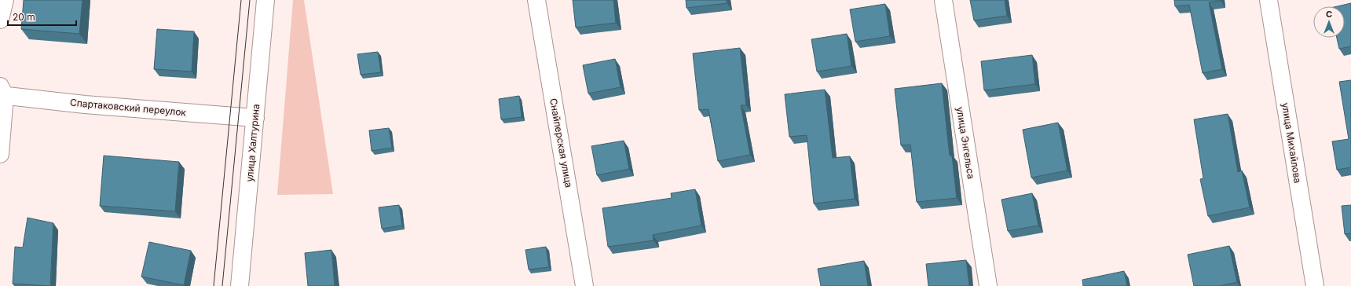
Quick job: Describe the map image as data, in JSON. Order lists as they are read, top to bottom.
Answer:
{
  "streets": {
    "street": [
      "Спартаковский переулок",
      "улица Халтурина",
      "Снайперская улица",
      "улица Энгельса",
      "улица Михайлова"
    ]
  },
  "crossings": [
    ["Спартаковский переулок", "улица Халтурина"]
  ],
  "scale_bar": "20 m",
  "north": "top"
}
